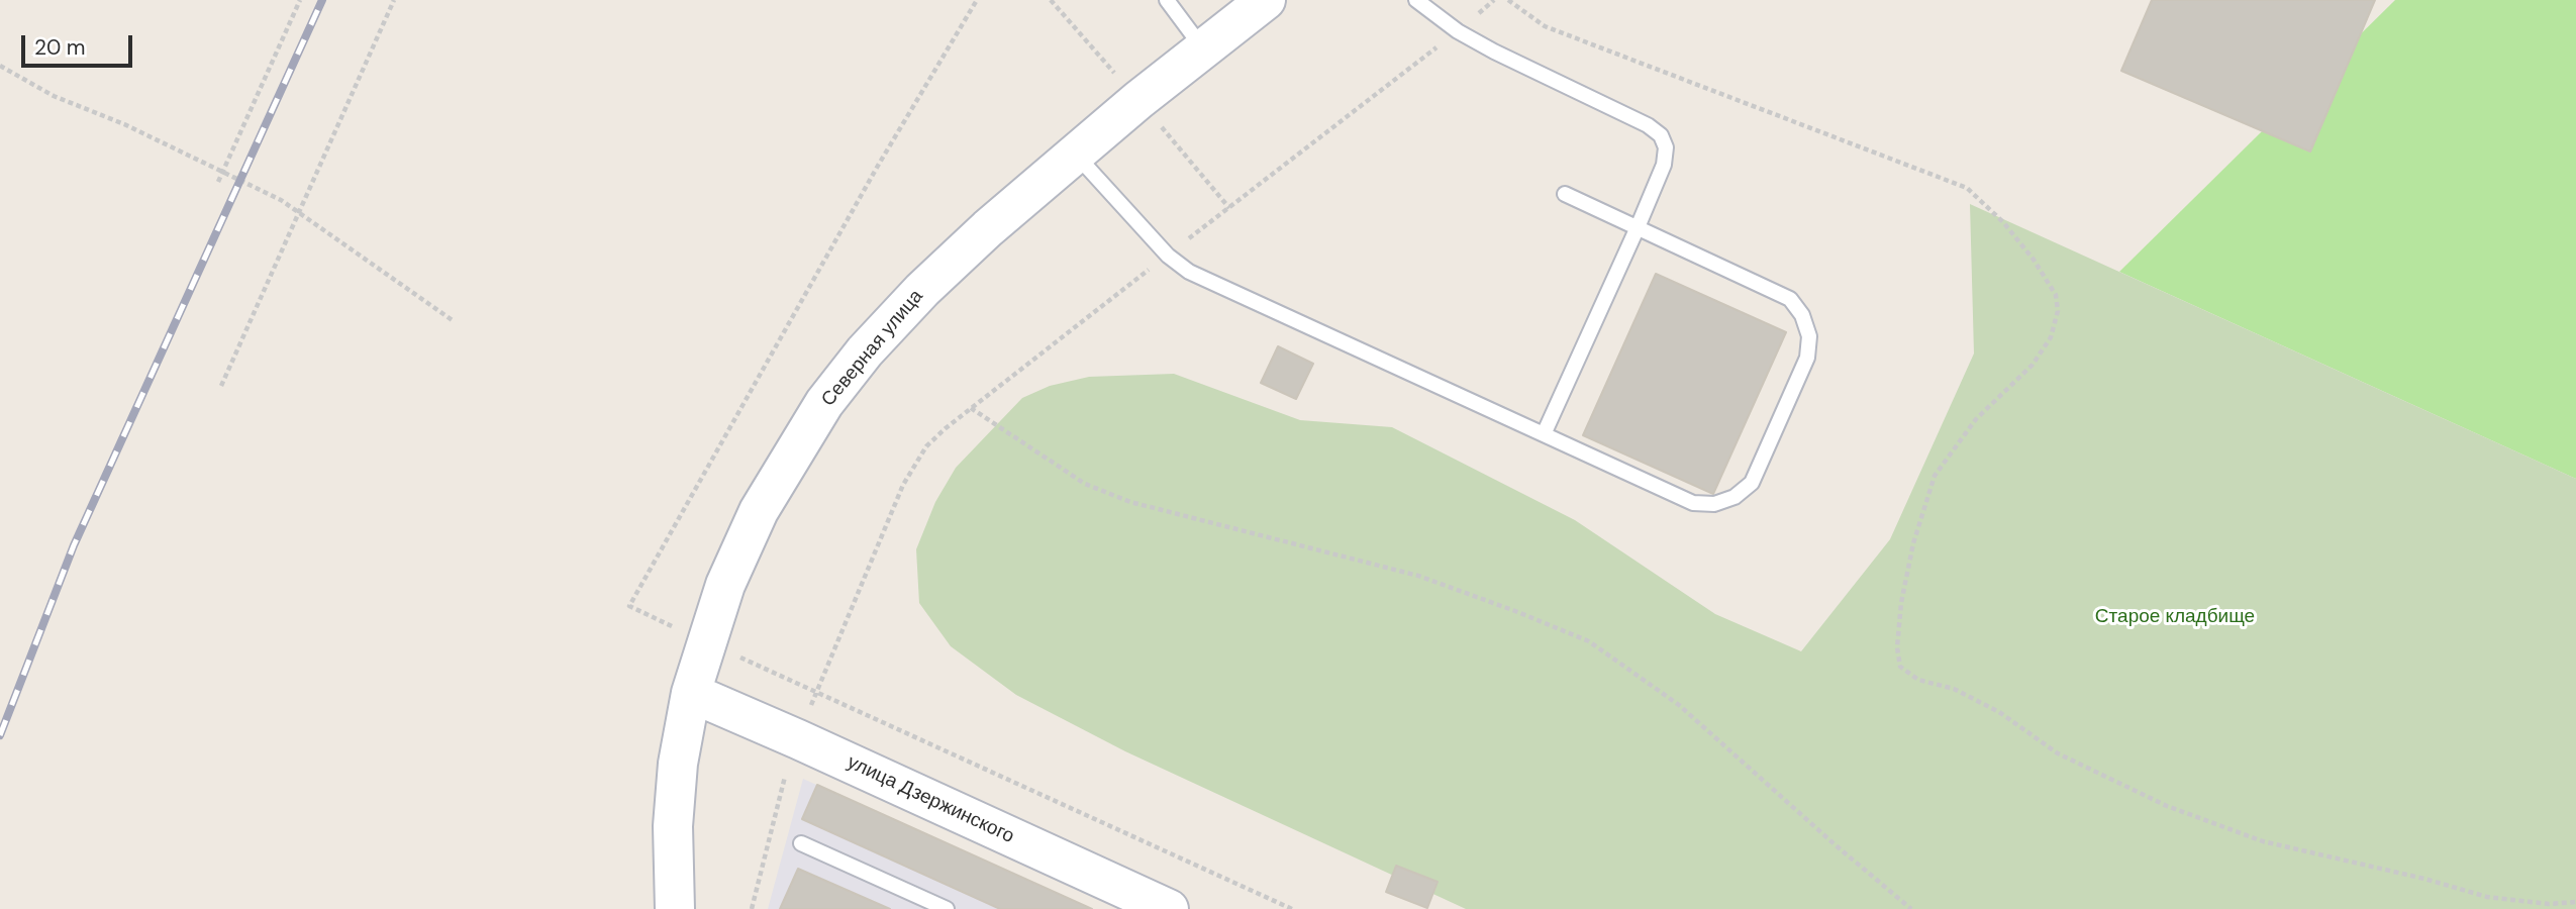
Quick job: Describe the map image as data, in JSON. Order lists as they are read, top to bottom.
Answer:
{
  "streets": {
    "main road": ["Северная улица", "улица Дзержинского"]
  },
  "crossings": [
    ["Северная улица", "улица Дзержинского"]
  ],
  "parks": ["Старое кладбище"],
  "scale_bar": "20 m"
}
